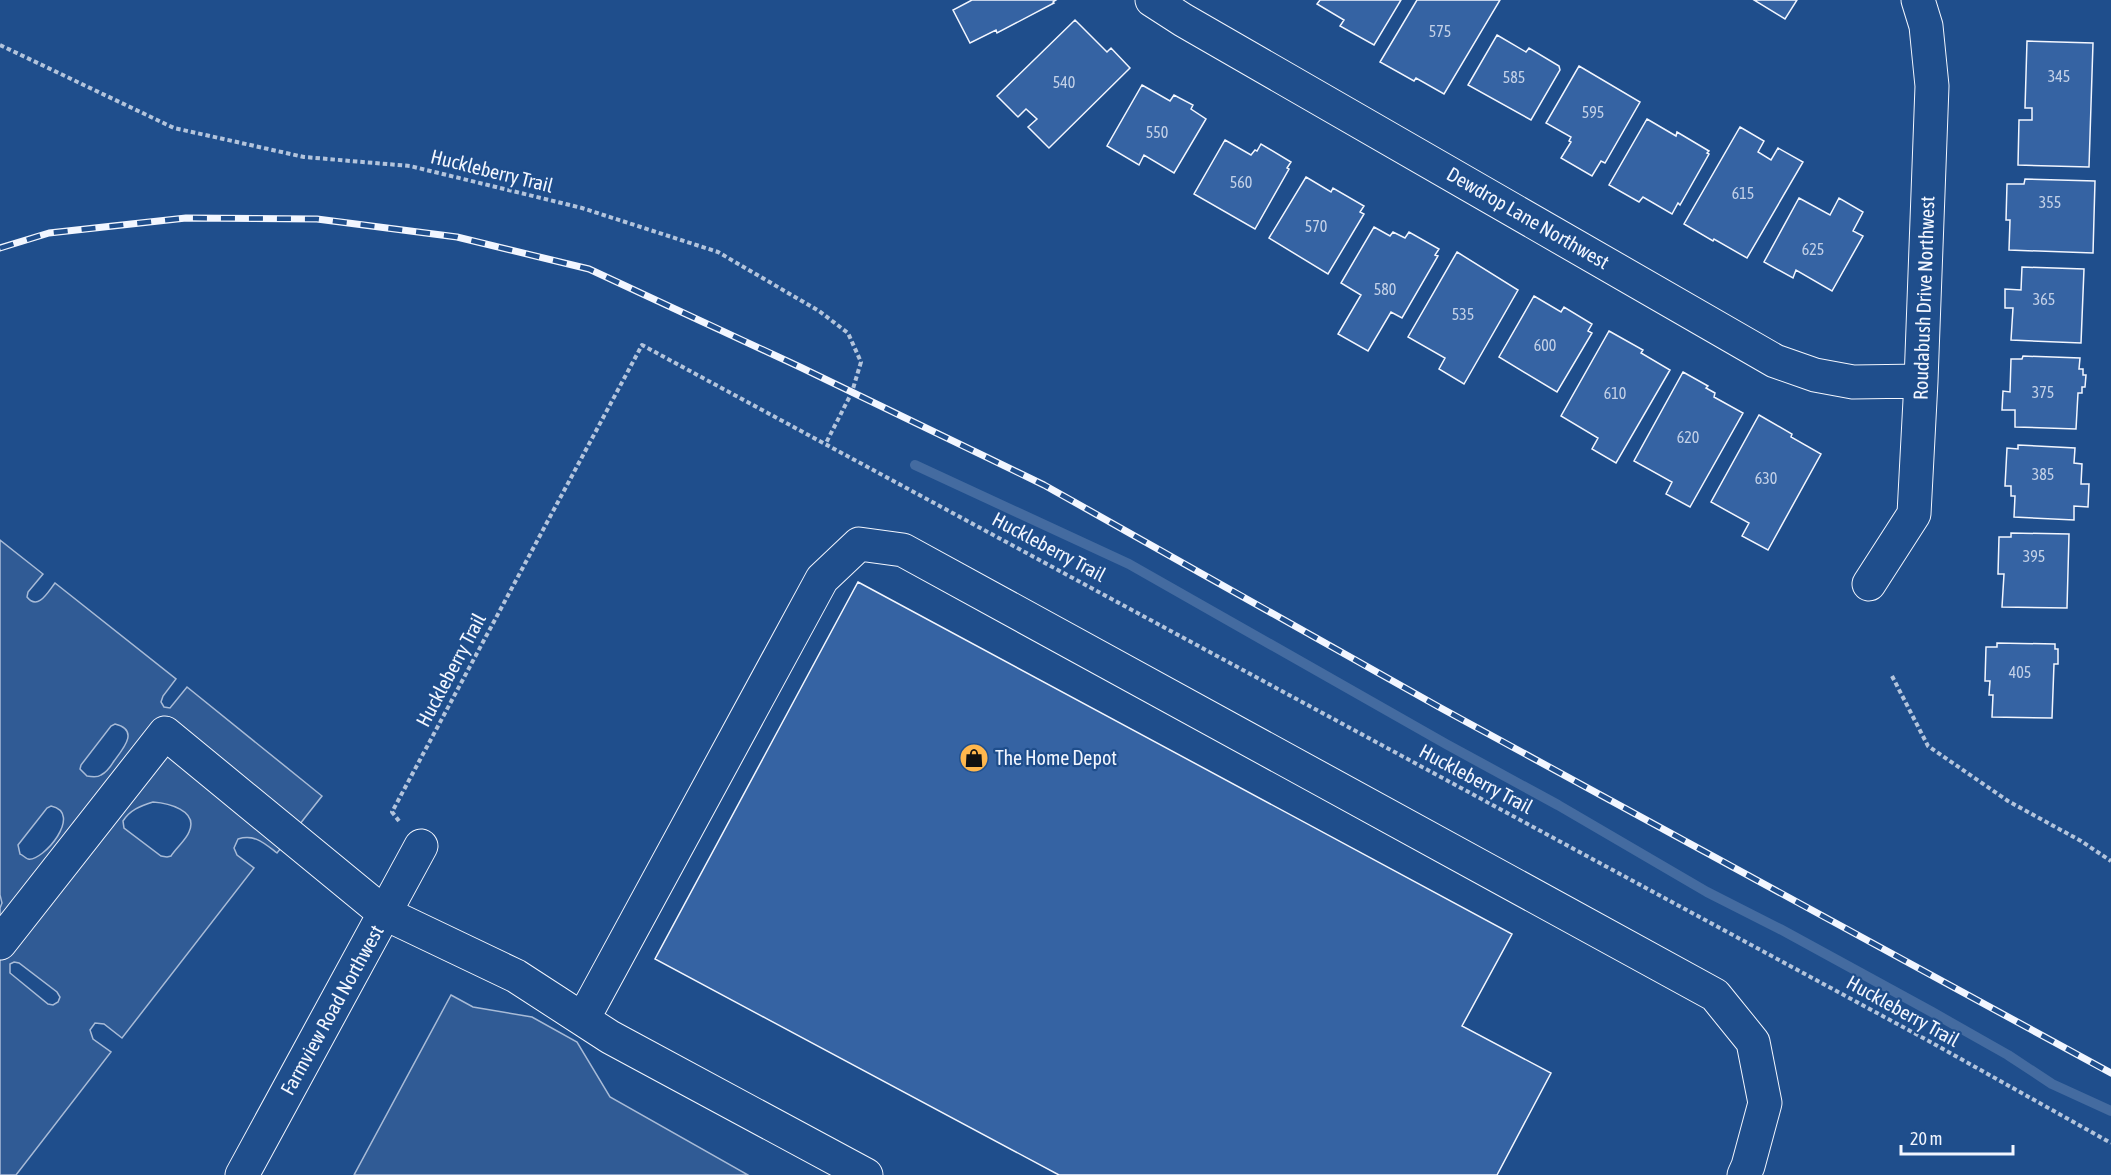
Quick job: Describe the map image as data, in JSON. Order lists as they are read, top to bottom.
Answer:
{
  "streets": {
    "street": ["Dewdrop Lane Northwest", "Roudabush Drive Northwest", "Farmview Road Northwest"],
    "path": ["Huckleberry Trail"]
  },
  "crossings": [
    ["Dewdrop Lane Northwest", "Roudabush Drive Northwest"]
  ],
  "places": {
    "shop": ["The Home Depot"]
  },
  "house_numbers": [
    "575",
    "345",
    "585",
    "540",
    "595",
    "550",
    "560",
    "615",
    "355",
    "570",
    "625",
    "580",
    "365",
    "535",
    "600",
    "375",
    "610",
    "620",
    "385",
    "630",
    "395",
    "405"
  ],
  "scale_bar": "20 m"
}
